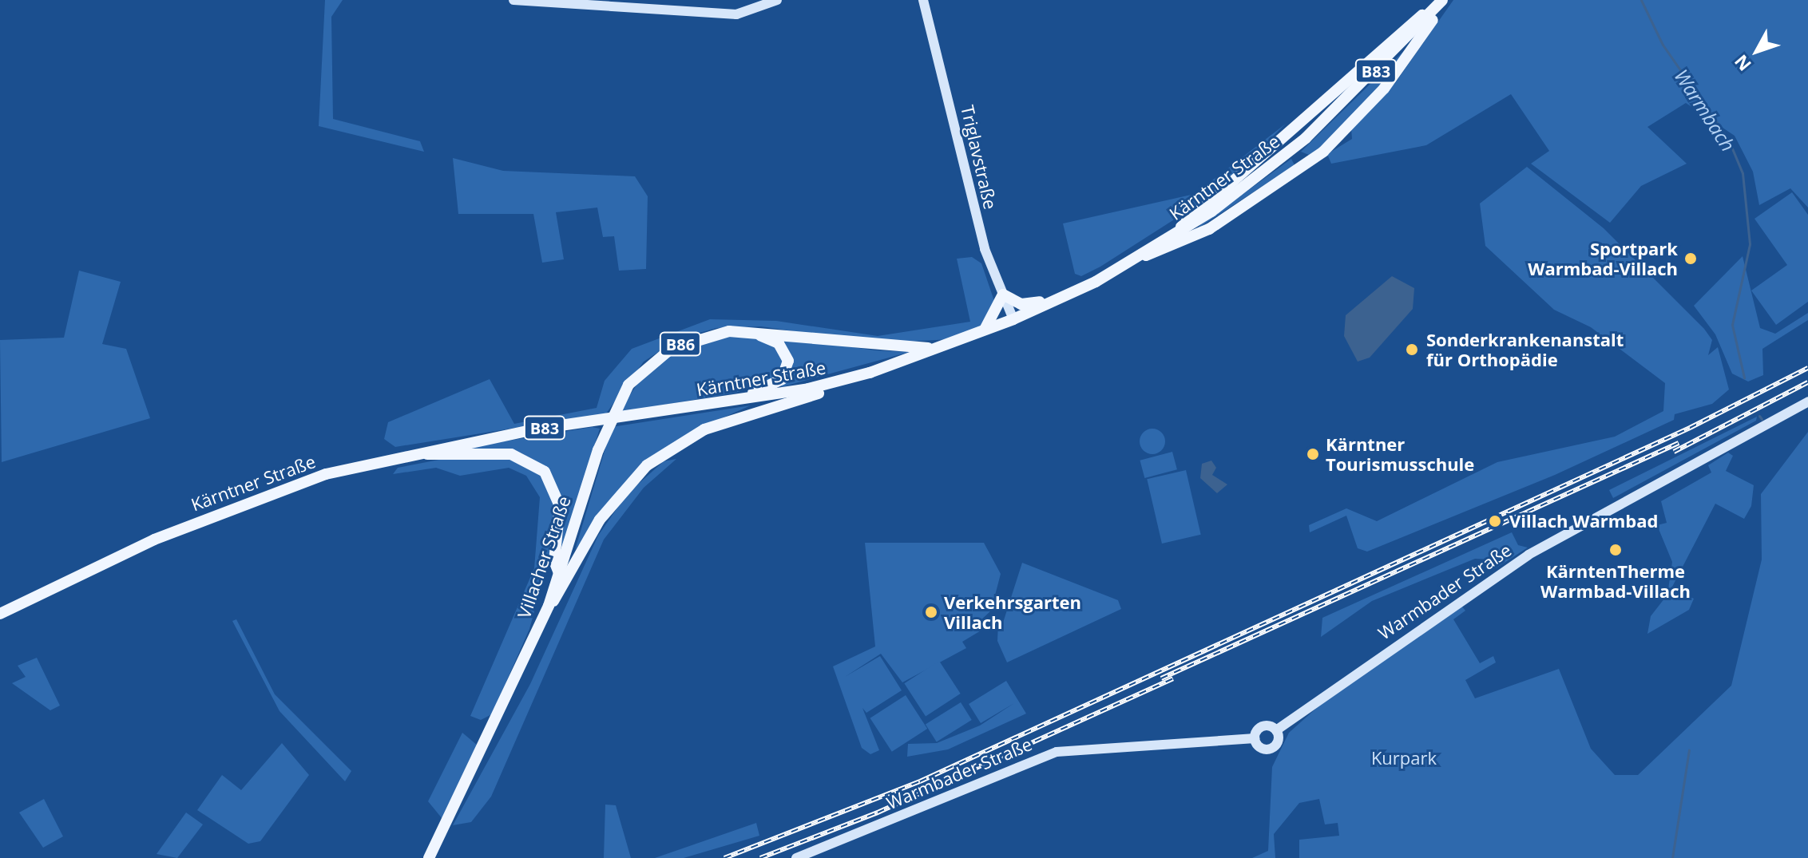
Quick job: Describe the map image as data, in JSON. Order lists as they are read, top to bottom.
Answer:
{
  "streets": {
    "main road": [
      "B83",
      "Kärntner Straße",
      "B86",
      "Villacher Straße"
    ],
    "street": ["Triglavstraße", "Warmbader Straße"]
  },
  "crossings": [
    ["Triglavstraße", "Kärntner Straße"]
  ],
  "water": ["Warmbach"],
  "parks": ["Kurpark"],
  "places": [
    "Sportpark Warmbad-Villach",
    "Sonderkrankenanstalt für Orthopädie",
    "Kärntner Tourismusschule",
    "Villach Warmbad",
    "KärntenTherme Warmbad-Villach",
    "Verkehrsgarten Villach"
  ],
  "north": "bottom left"
}
